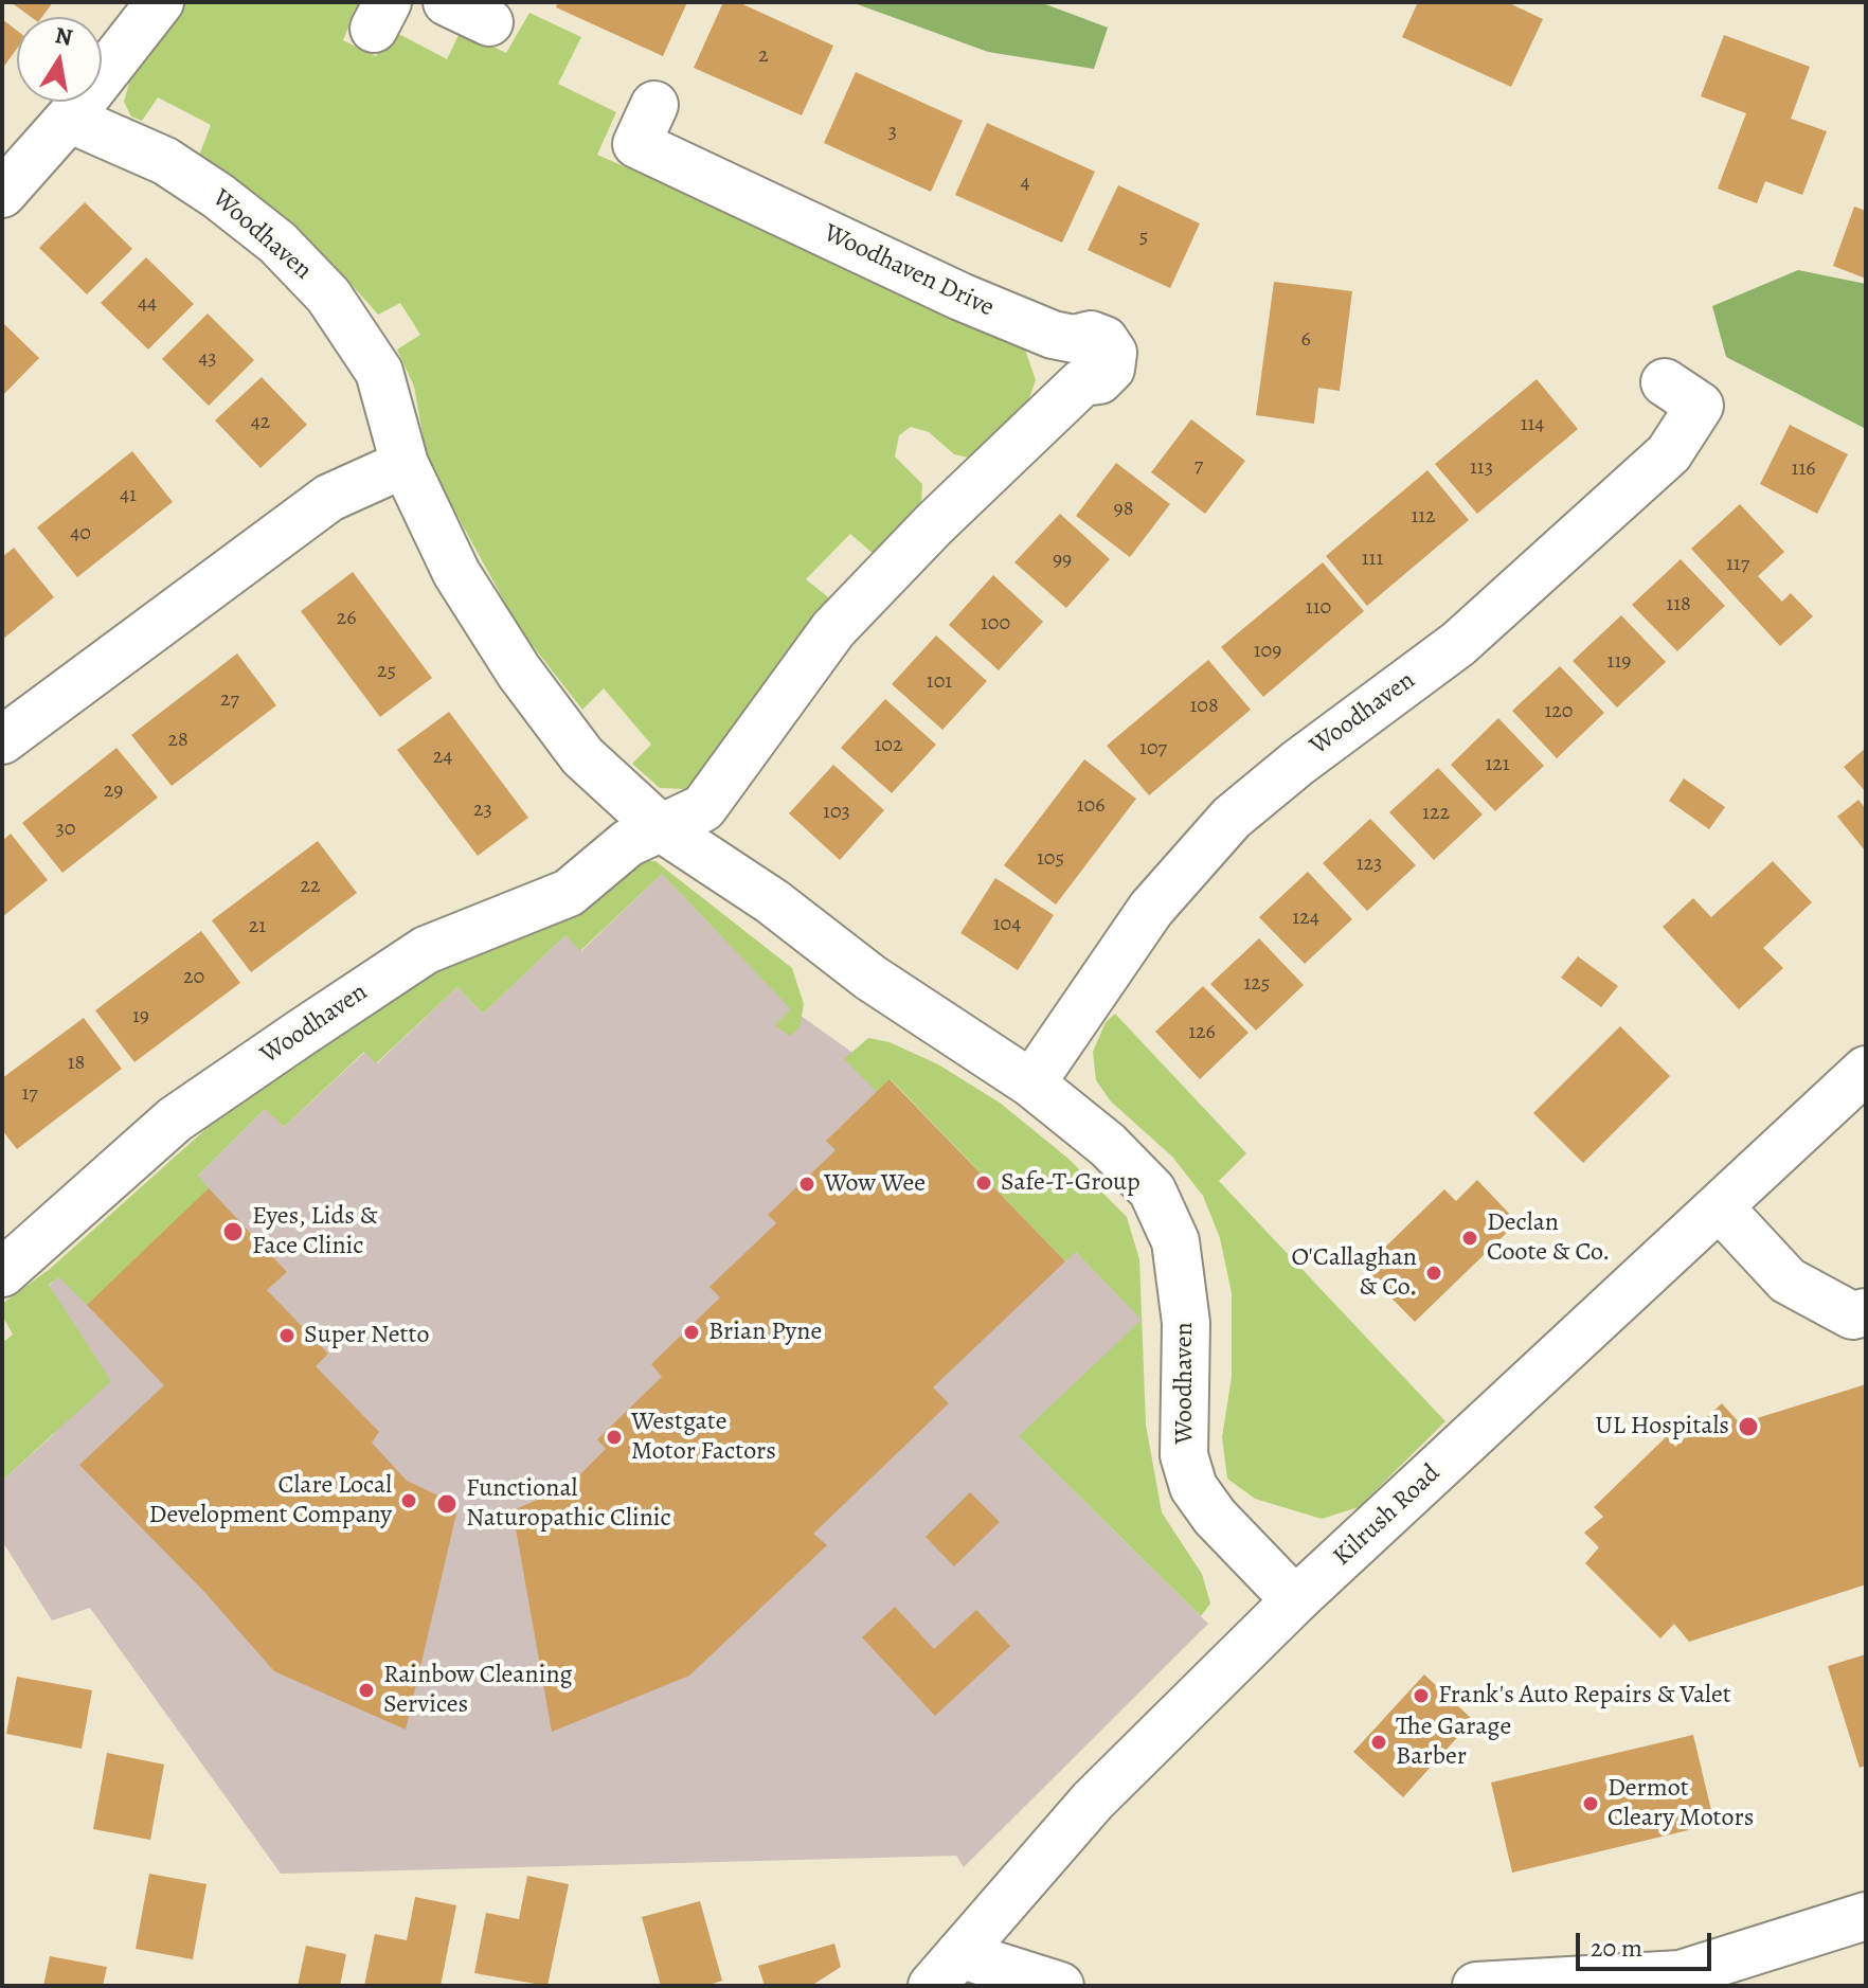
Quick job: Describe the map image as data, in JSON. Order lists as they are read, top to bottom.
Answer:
{
  "streets": {
    "street": ["Woodhaven", "Woodhaven Drive", "Kilrush Road"]
  },
  "crossings": [
    ["Woodhaven", "Woodhaven Drive"],
    ["Woodhaven", "Kilrush Road"]
  ],
  "places": [
    "Safe-T-Group",
    "Wow Wee",
    "Eyes, Lids & Face Clinic",
    "Declan Coote & Co.",
    "O'Callaghan & Co.",
    "Brian Pyne",
    "Super Netto",
    "UL Hospitals",
    "Westgate Motor Factors",
    "Clare Local Development Company",
    "Functional Naturopathic Clinic",
    "Rainbow Cleaning Services",
    "Frank's Auto Repairs & Valet",
    "The Garage Barber",
    "Dermot Cleary Motors"
  ],
  "house_numbers": [
    "2",
    "3",
    "4",
    "5",
    "44",
    "6",
    "43",
    "42",
    "114",
    "7",
    "113",
    "116",
    "41",
    "98",
    "112",
    "40",
    "111",
    "99",
    "117",
    "118",
    "110",
    "26",
    "100",
    "109",
    "119",
    "25",
    "101",
    "27",
    "108",
    "120",
    "28",
    "102",
    "107",
    "24",
    "121",
    "29",
    "106",
    "23",
    "103",
    "122",
    "30",
    "105",
    "123",
    "22",
    "124",
    "104",
    "21",
    "20",
    "125",
    "19",
    "126",
    "18",
    "17"
  ],
  "scale_bar": "20 m",
  "north": "top"
}
